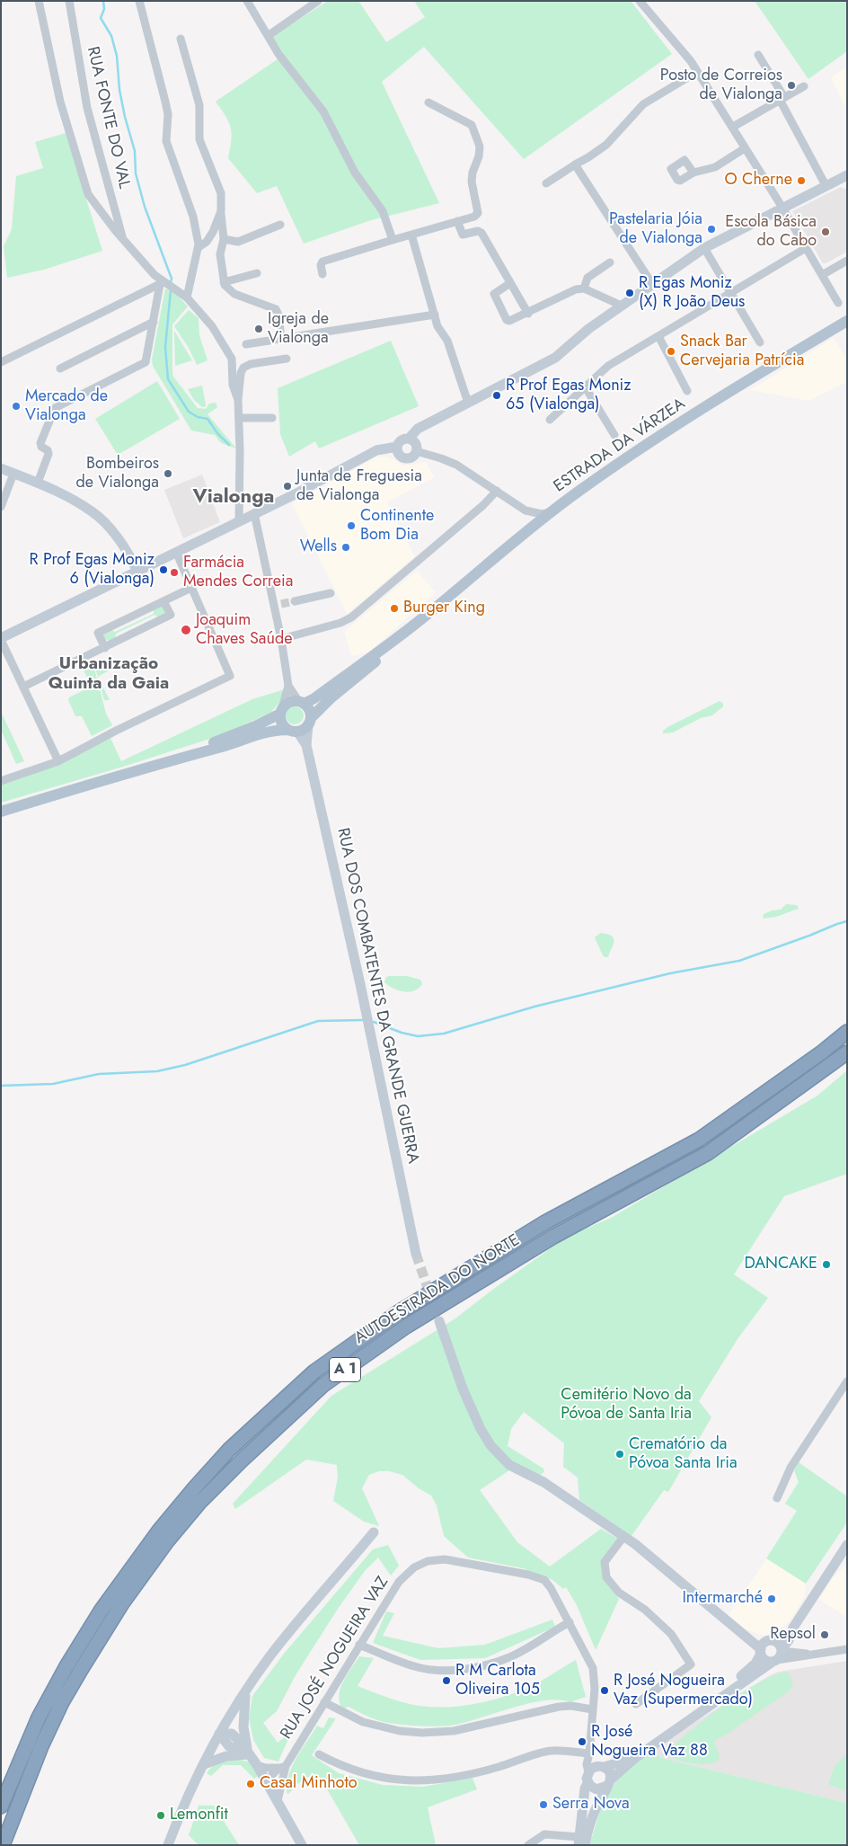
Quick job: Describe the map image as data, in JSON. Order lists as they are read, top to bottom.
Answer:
{
  "streets": {
    "highway": ["AUTOESTRADA DO NORTE", "A 1"],
    "main road": ["ESTRADA DA VÁRZEA"],
    "street": ["RUA FONTE DO VAL", "RUA DOS COMBATENTES DA GRANDE GUERRA", "RUA JOSÉ NOGUEIRA VAZ"]
  },
  "crossings": [
    ["ESTRADA DA VÁRZEA", "RUA DOS COMBATENTES DA GRANDE GUERRA"]
  ],
  "districts": ["Vialonga", "Urbanização Quinta da Gaia"],
  "parks": ["Cemitério Novo da Póvoa de Santa Iria"],
  "places": [
    "Posto de Correios de Vialonga",
    "O Cherne",
    "Pastelaria Jóia de Vialonga",
    "Escola Básica do Cabo",
    "R Egas Moniz (X) R João Deus",
    "Igreja de Vialonga",
    "Snack Bar Cervejaria Patrícia",
    "R Prof Egas Moniz 65 (Vialonga)",
    "Mercado de Vialonga",
    "Bombeiros de Vialonga",
    "Junta de Freguesia de Vialonga",
    "Continente Bom Dia",
    "Wells",
    "R Prof Egas Moniz 6 (Vialonga)",
    "Farmácia Mendes Correia",
    "Burger King",
    "Joaquim Chaves Saúde",
    "DANCAKE",
    "Crematório da Póvoa Santa Iria",
    "Intermarché",
    "Repsol",
    "R M Carlota Oliveira 105",
    "R José Nogueira Vaz (Supermercado)",
    "R José Nogueira Vaz 88",
    "Casal Minhoto",
    "Serra Nova",
    "Lemonfit"
  ]
}
